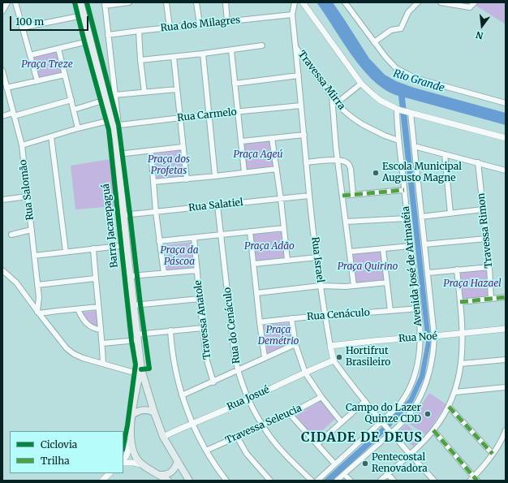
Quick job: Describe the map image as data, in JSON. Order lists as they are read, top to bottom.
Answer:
{
  "streets": {
    "street": [
      "Rua dos Milagres",
      "Travessa Mirra",
      "Rua Carmelo",
      "Rua Salomão",
      "Rua Salatiel",
      "Travessa Rimon",
      "Rua Israel",
      "Avenida José de Arimatéia",
      "Rua Cenáculo",
      "Travessa Anatole",
      "Rua do Cenáculo",
      "Rua Noé",
      "Rua Josué",
      "Travessa Seleucia"
    ],
    "cycle path": ["Barra Jacarepaguá"]
  },
  "crossings": [
    ["Rua dos Milagres", "Rua Israel"],
    ["Travessa Mirra", "Rua Israel"],
    ["Travessa Mirra", "Avenida José de Arimatéia"],
    ["Rua Carmelo", "Rua Salomão"],
    ["Rua Carmelo", "Rua Israel"],
    ["Rua Salatiel", "Rua Israel"],
    ["Rua Salatiel", "Rua do Cenáculo"],
    ["Rua Israel", "Avenida José de Arimatéia"],
    ["Rua Israel", "Rua Cenáculo"],
    ["Rua Israel", "Rua Noé"],
    ["Rua Israel", "Rua Josué"],
    ["Avenida José de Arimatéia", "Rua Cenáculo"],
    ["Avenida José de Arimatéia", "Rua Noé"],
    ["Rua do Cenáculo", "Rua Josué"],
    ["Rua do Cenáculo", "Travessa Seleucia"]
  ],
  "districts": ["CIDADE DE DEUS"],
  "water": ["Rio Grande"],
  "parks": [
    "Praça Treze",
    "Praça Ageú",
    "Praça dos Profetas",
    "Praça Adão",
    "Praça da Páscoa",
    "Praça Quirino",
    "Praça Hazael",
    "Praça Demétrio"
  ],
  "places": [
    "Escola Municipal Augusto Magne",
    "Hortifrut Brasileiro",
    "Campo do Lazer Quinze CDD",
    "Pentecostal Renovadora"
  ],
  "legend": ["Ciclovia", "Trilha"],
  "scale_bar": "100 m",
  "north": "bottom"
}
